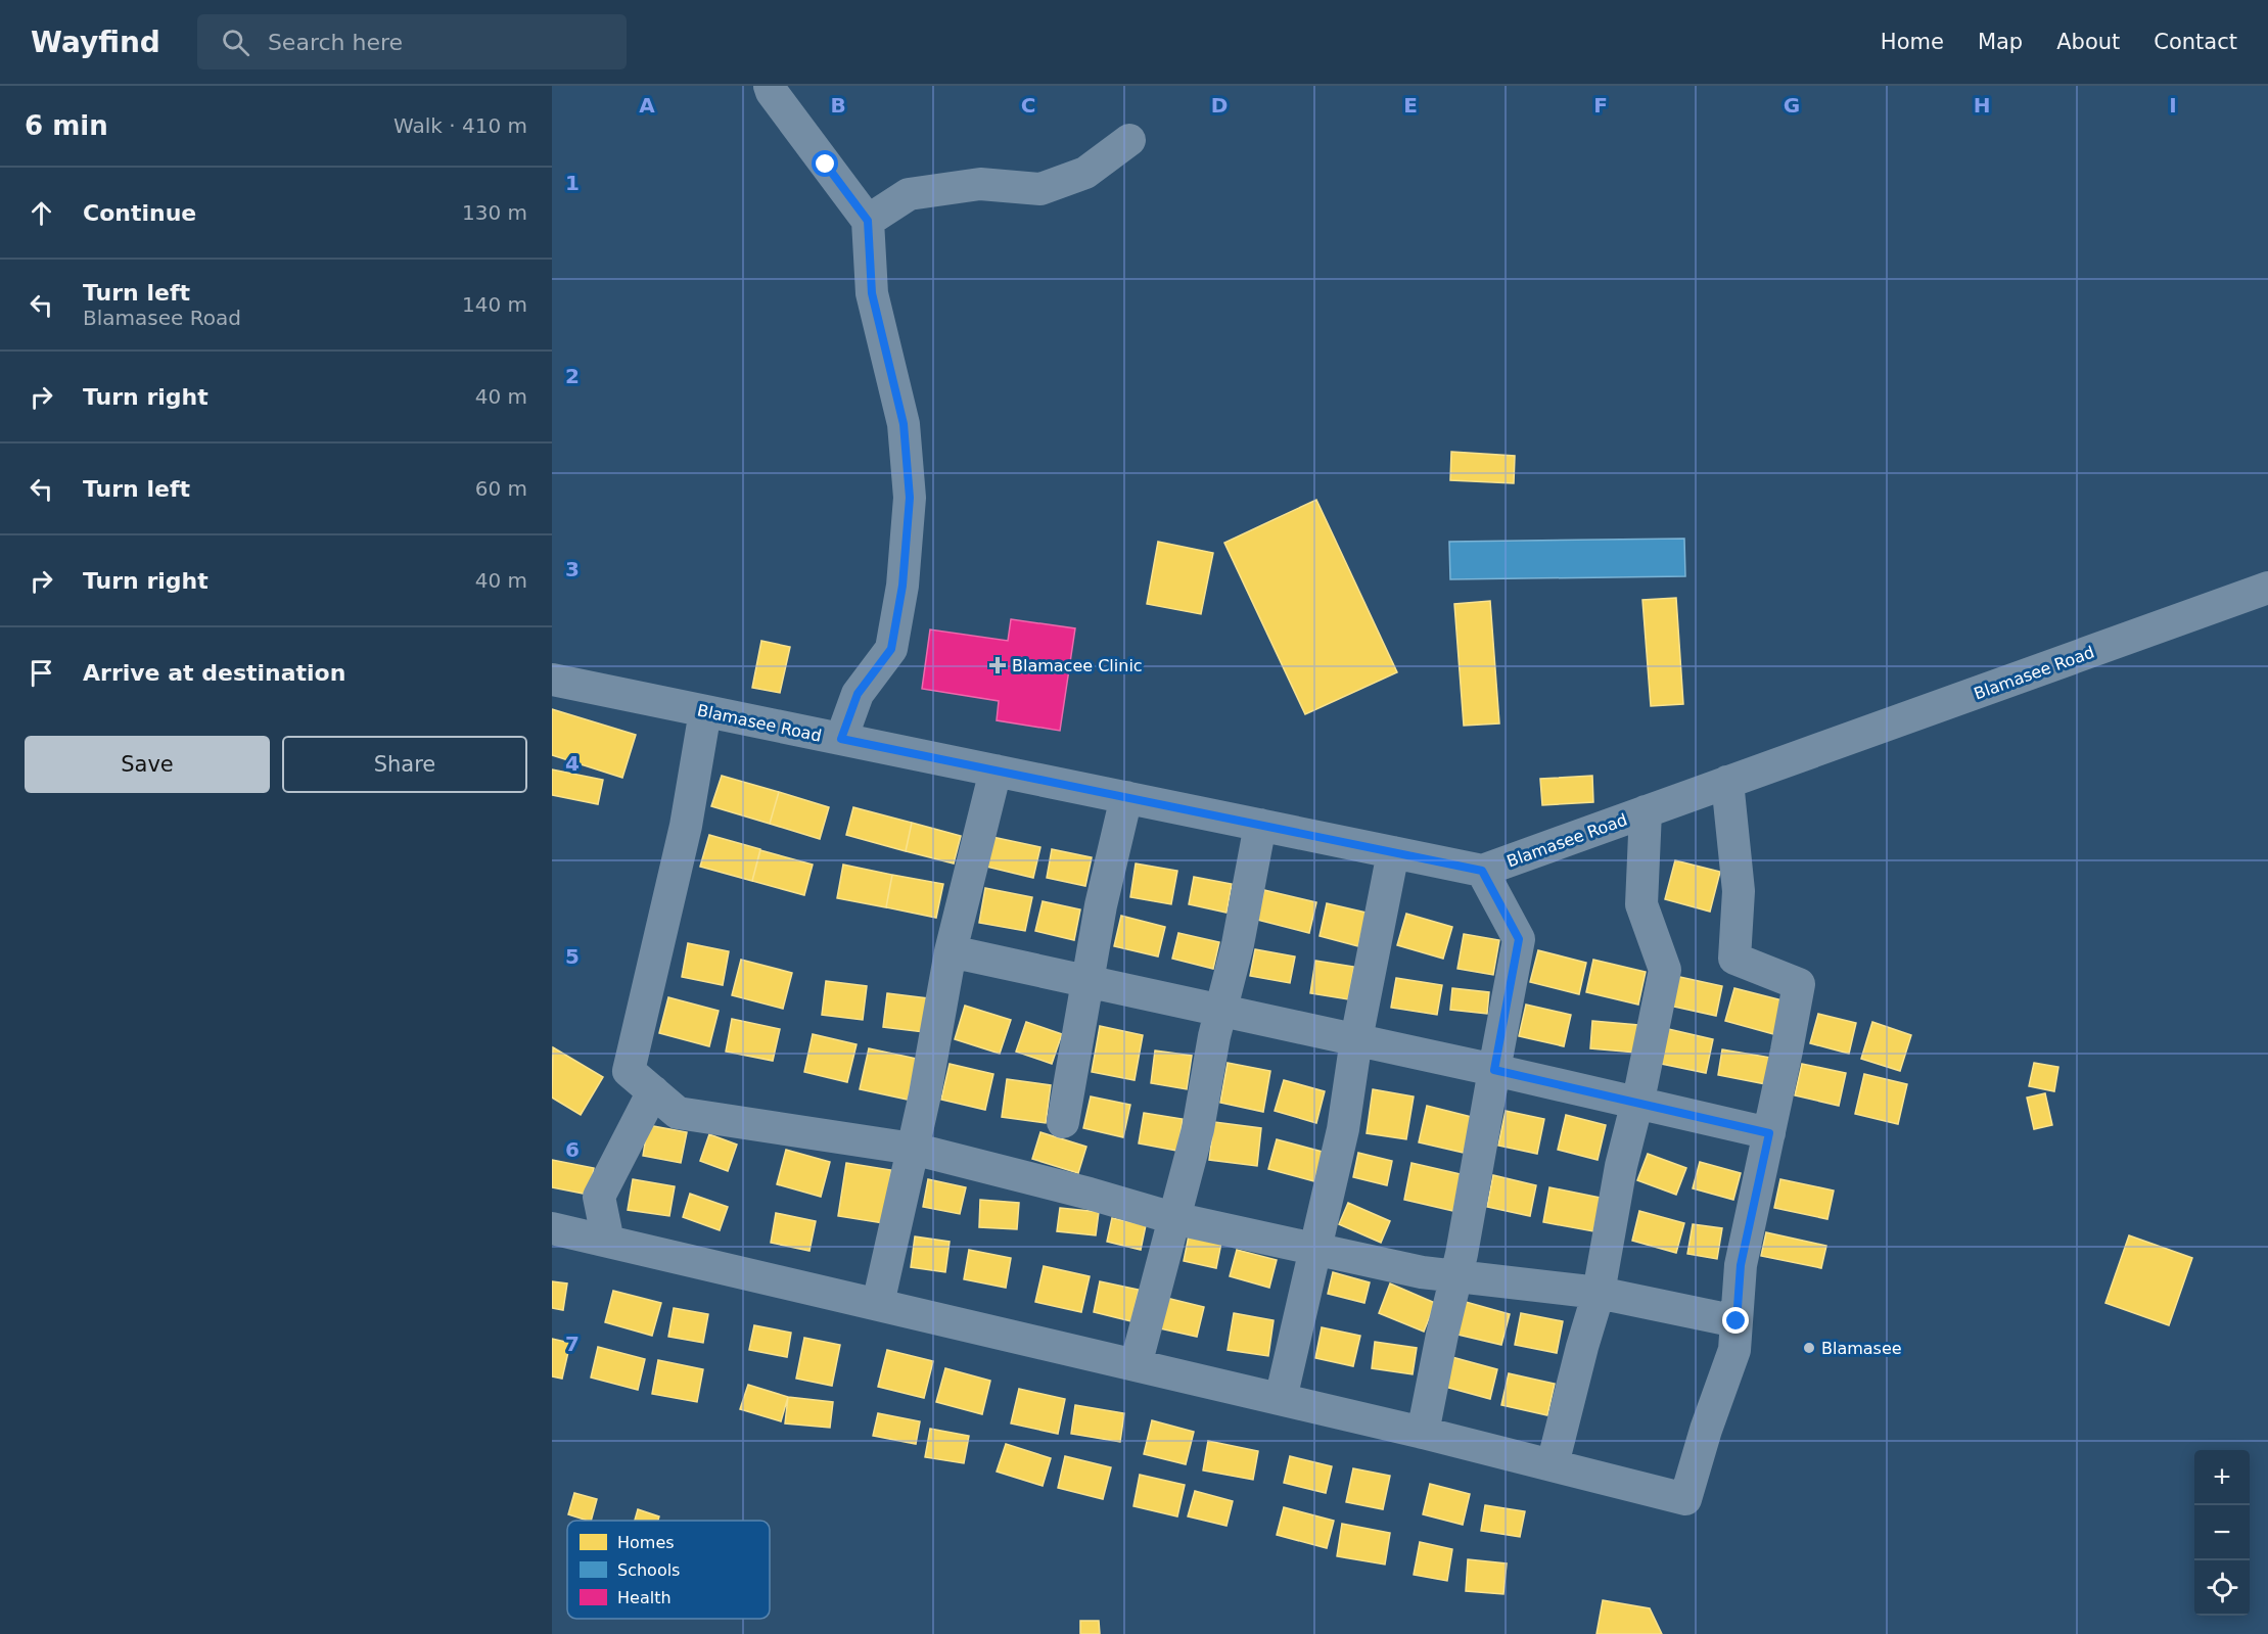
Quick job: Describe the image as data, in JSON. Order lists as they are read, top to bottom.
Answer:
{
  "streets": {
    "street": ["Blamasee Road"]
  },
  "places": {
    "health": ["Blamacee Clinic"],
    "other": ["Blamasee"]
  },
  "legend": ["Homes", "Schools", "Health"],
  "page": {
    "header": "Wayfind",
    "search": "Search here",
    "nav": [
      "Home",
      "Map",
      "About",
      "Contact"
    ],
    "heading": ["6 min", "Walk · 410 m"],
    "list": [
      ["Continue", "130 m"],
      ["Turn left", "Blamasee Road", "140 m"],
      ["Turn right", "40 m"],
      ["Turn left", "60 m"],
      ["Turn right", "40 m"],
      "Arrive at destination"
    ],
    "buttons": ["Save", "Share"],
    "map_buttons": ["+", "−"]
  },
  "grid": {
    "columns": [
      "A",
      "B",
      "C",
      "D",
      "E",
      "F",
      "G",
      "H",
      "I"
    ],
    "rows": [
      "1",
      "2",
      "3",
      "4",
      "5",
      "6",
      "7"
    ]
  }
}
